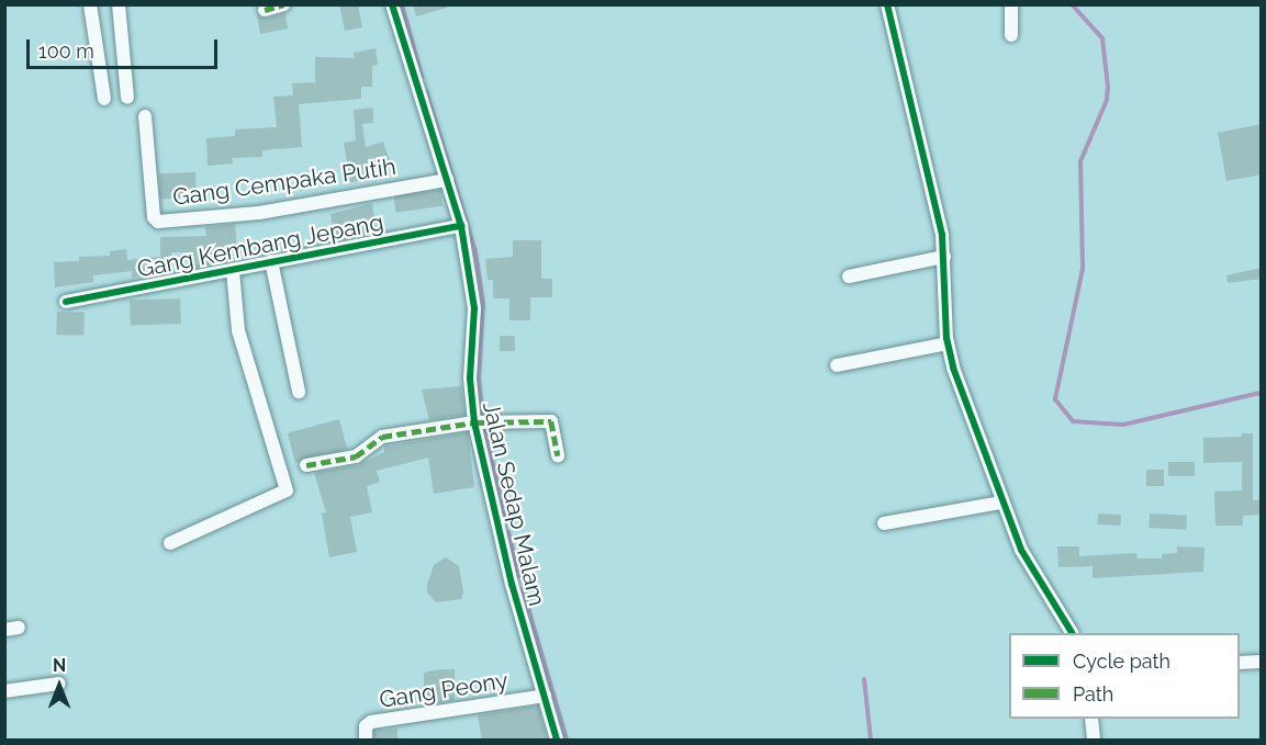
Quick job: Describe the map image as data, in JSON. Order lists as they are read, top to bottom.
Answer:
{
  "streets": {
    "street": [
      "Gang Cempaka Putih",
      "Gang Kembang Jepang",
      "Jalan Sedap Malam",
      "Gang Peony"
    ]
  },
  "crossings": [
    ["Gang Cempaka Putih", "Jalan Sedap Malam"],
    ["Gang Kembang Jepang", "Jalan Sedap Malam"],
    ["Jalan Sedap Malam", "Gang Peony"]
  ],
  "legend": ["Cycle path", "Path"],
  "scale_bar": "100 m",
  "north": "top"
}
